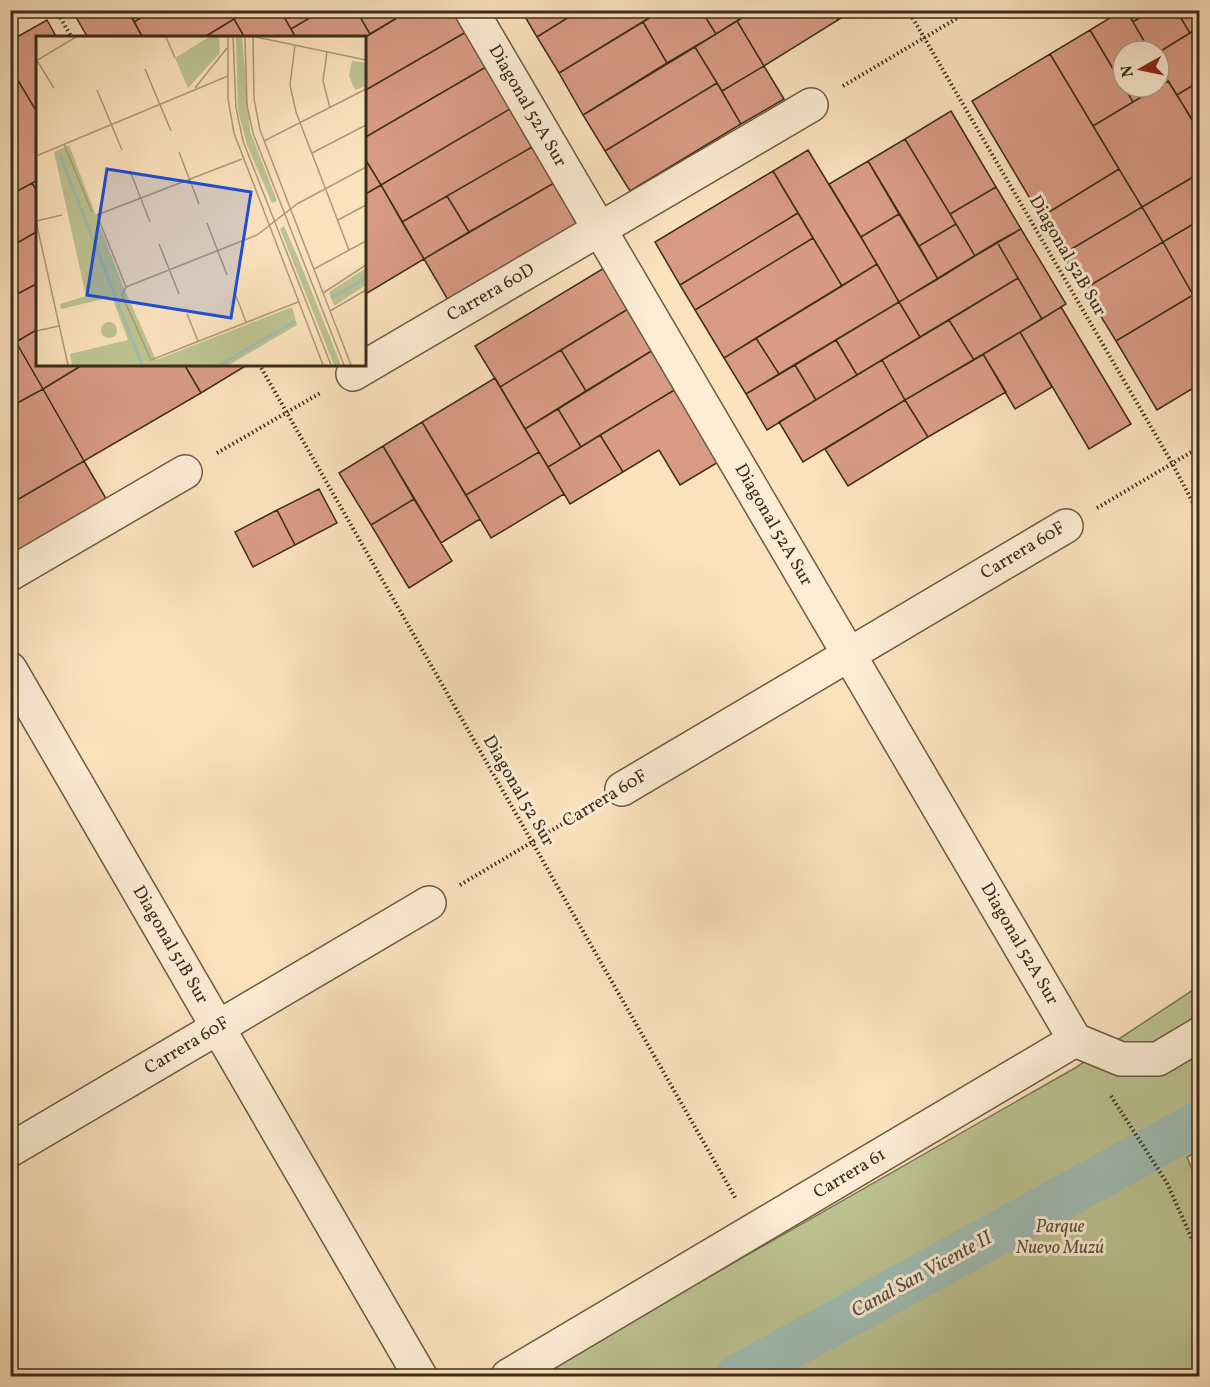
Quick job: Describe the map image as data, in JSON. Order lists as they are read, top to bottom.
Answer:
{
  "streets": {
    "street": [
      "Diagonal 52A Sur",
      "Carrera 60D",
      "Carrera 60F",
      "Diagonal 51B Sur",
      "Carrera 61"
    ],
    "path": ["Diagonal 52B Sur", "Diagonal 52 Sur"]
  },
  "crossings": [
    ["Diagonal 52A Sur", "Carrera 60D"],
    ["Diagonal 52A Sur", "Carrera 60F"],
    ["Diagonal 52A Sur", "Carrera 61"],
    ["Diagonal 52B Sur", "Carrera 60F"],
    ["Carrera 60F", "Diagonal 52 Sur"],
    ["Carrera 60F", "Diagonal 51B Sur"],
    ["Diagonal 52 Sur", "Carrera 61"]
  ],
  "water": ["Canal San Vicente II"],
  "parks": ["Parque Nuevo Muzú"],
  "north": "left"
}
